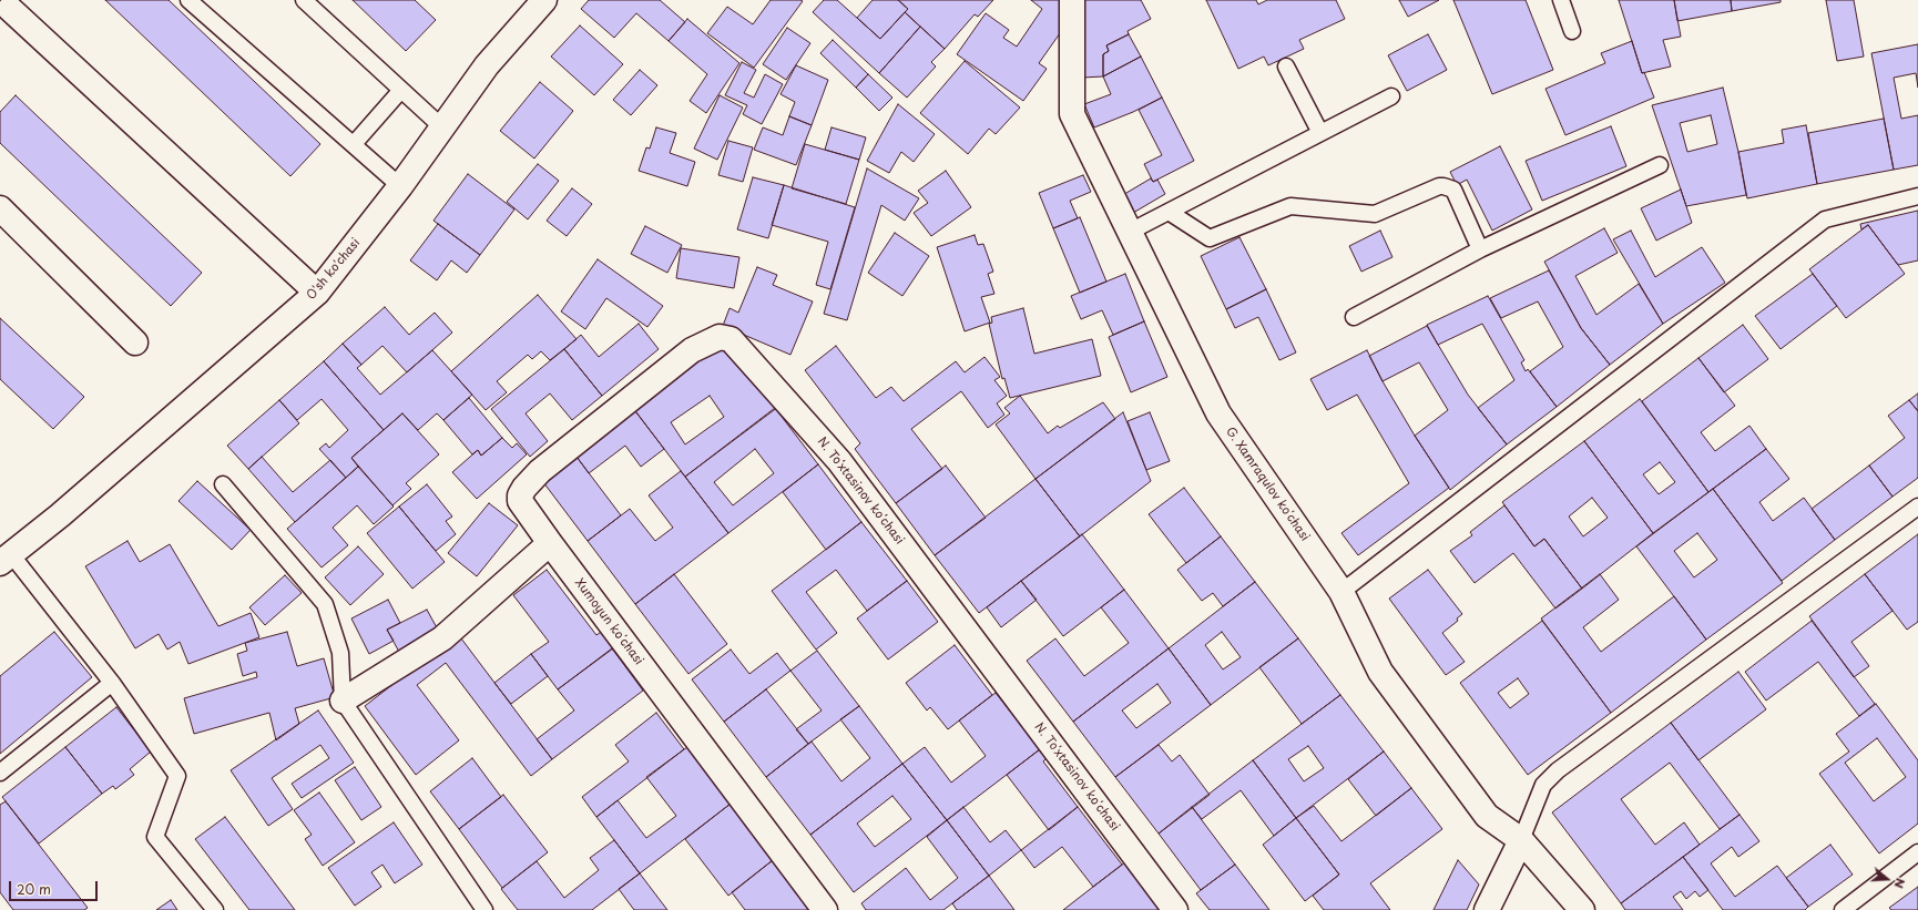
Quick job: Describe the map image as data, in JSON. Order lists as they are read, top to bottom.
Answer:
{
  "streets": {
    "street": [
      "O'sh ko'chasi",
      "G. Xamraqulov koʻchasi",
      "N. Toʻxtasinov koʻchasi",
      "Xumoyun koʻchasi"
    ]
  },
  "crossings": [
    ["N. Toʻxtasinov koʻchasi", "Xumoyun koʻchasi"]
  ],
  "scale_bar": "20 m",
  "north": "right"
}
